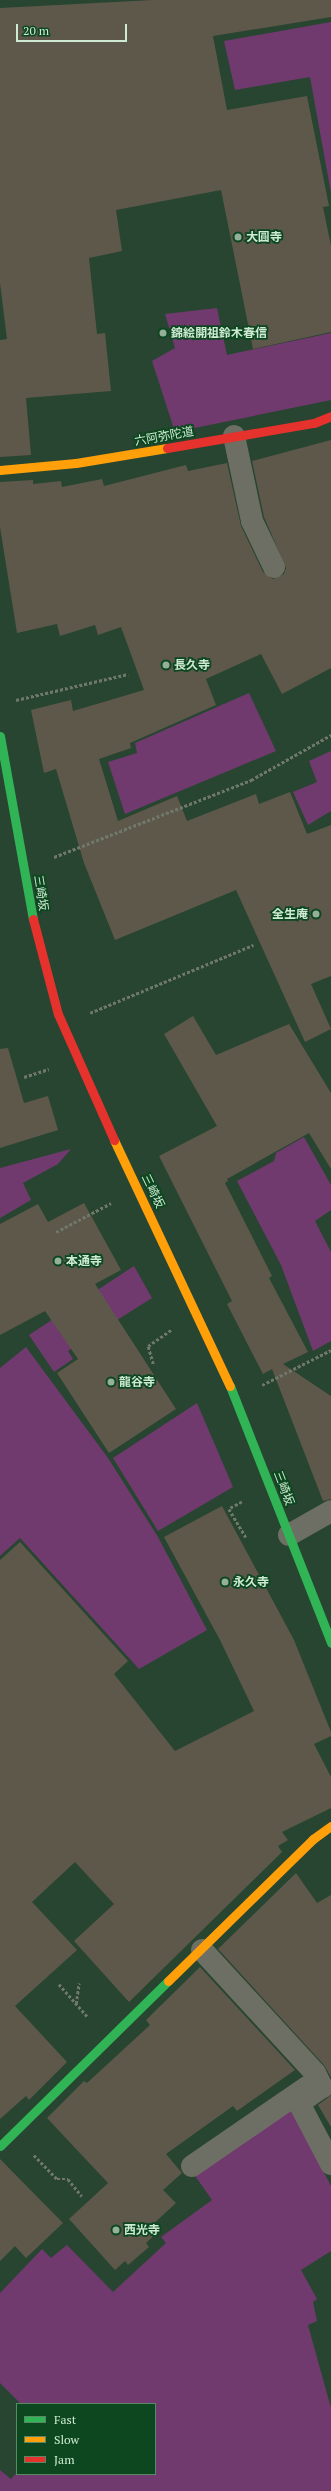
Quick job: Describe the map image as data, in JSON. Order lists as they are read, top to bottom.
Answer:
{
  "streets": {
    "main road": ["六阿弥陀道", "三崎坂"]
  },
  "places": [
    "大圓寺",
    "錦絵開祖鈴木春信",
    "長久寺",
    "全生庵",
    "本通寺",
    "龍谷寺",
    "永久寺",
    "西光寺"
  ],
  "legend": ["Fast", "Slow", "Jam"],
  "scale_bar": "20 m"
}
